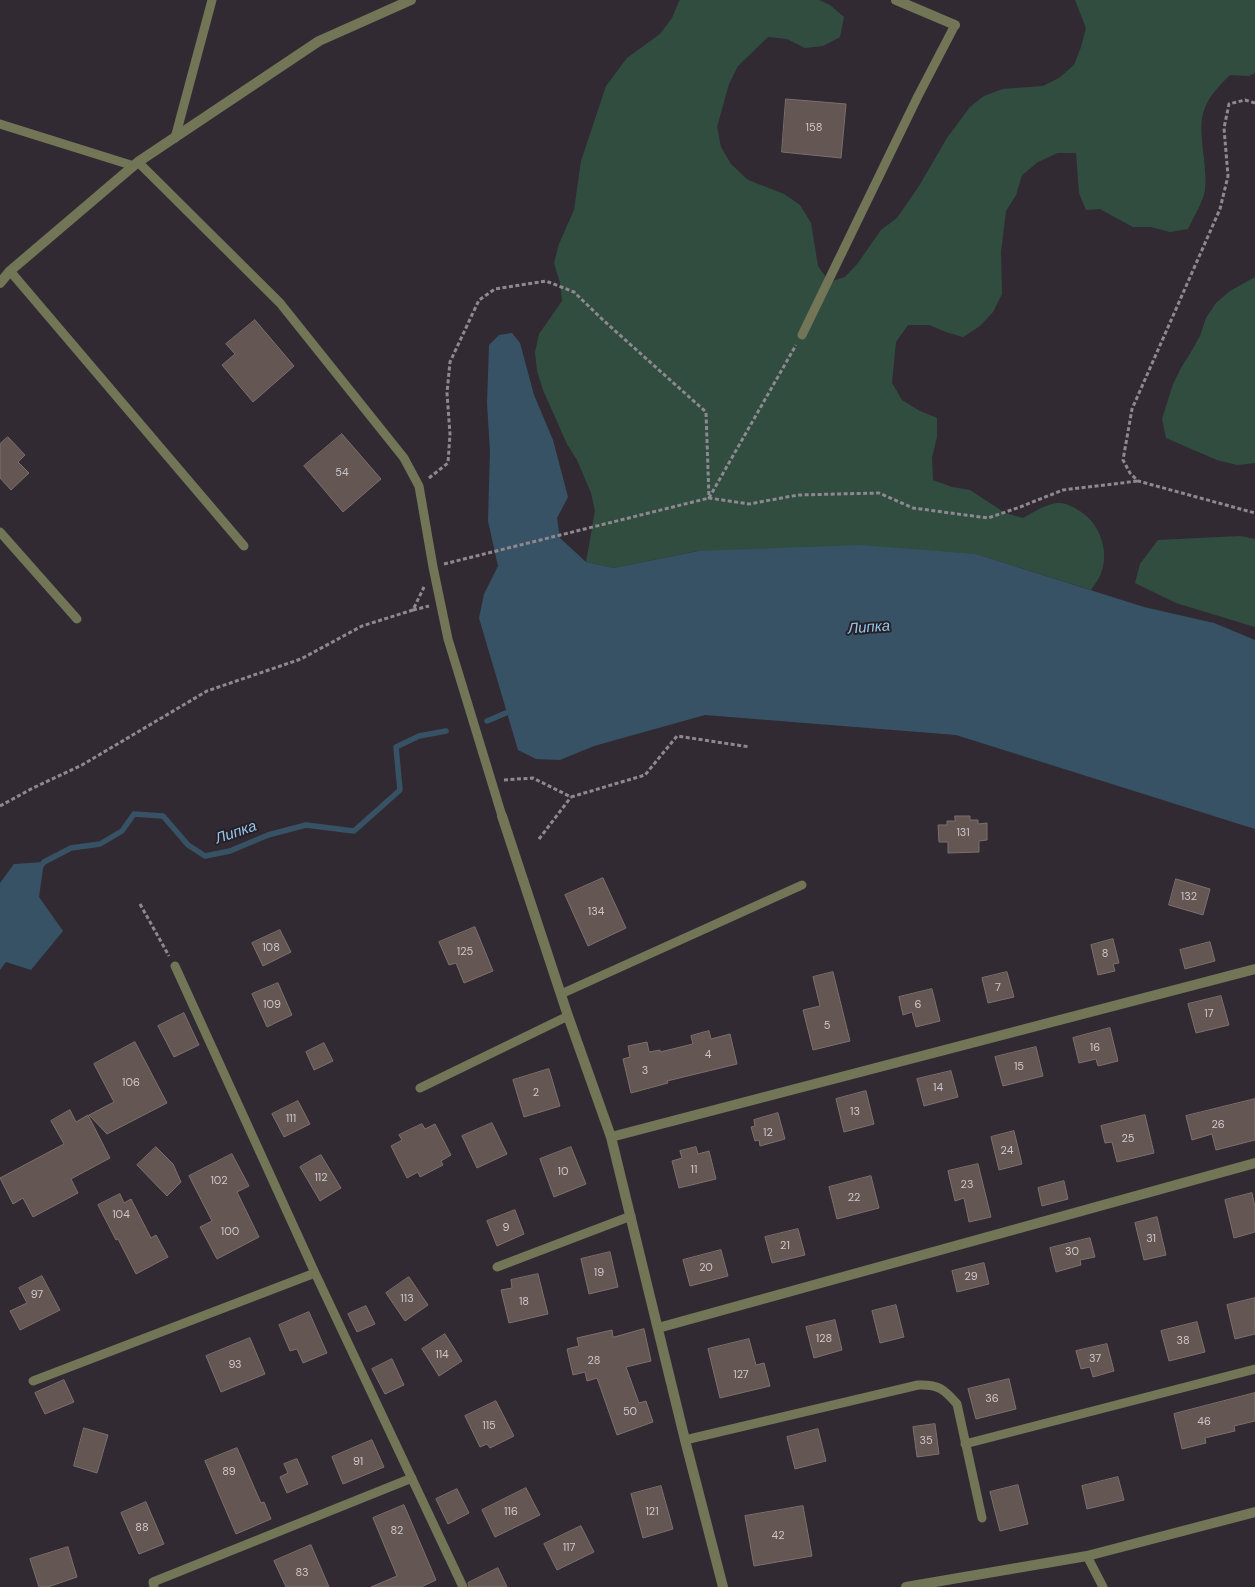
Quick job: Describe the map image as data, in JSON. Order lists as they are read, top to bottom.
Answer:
{
  "water": ["Липка"],
  "house_numbers": [
    "158",
    "54",
    "131",
    "132",
    "134",
    "108",
    "125",
    "8",
    "7",
    "109",
    "6",
    "17",
    "5",
    "16",
    "4",
    "15",
    "3",
    "106",
    "14",
    "2",
    "13",
    "111",
    "26",
    "12",
    "25",
    "24",
    "11",
    "10",
    "112",
    "102",
    "23",
    "22",
    "104",
    "9",
    "100",
    "31",
    "21",
    "30",
    "20",
    "19",
    "29",
    "97",
    "113",
    "18",
    "128",
    "38",
    "114",
    "37",
    "28",
    "93",
    "127",
    "36",
    "50",
    "46",
    "115",
    "35",
    "91",
    "89",
    "116",
    "121",
    "88",
    "82",
    "42",
    "117",
    "83"
  ]
}
